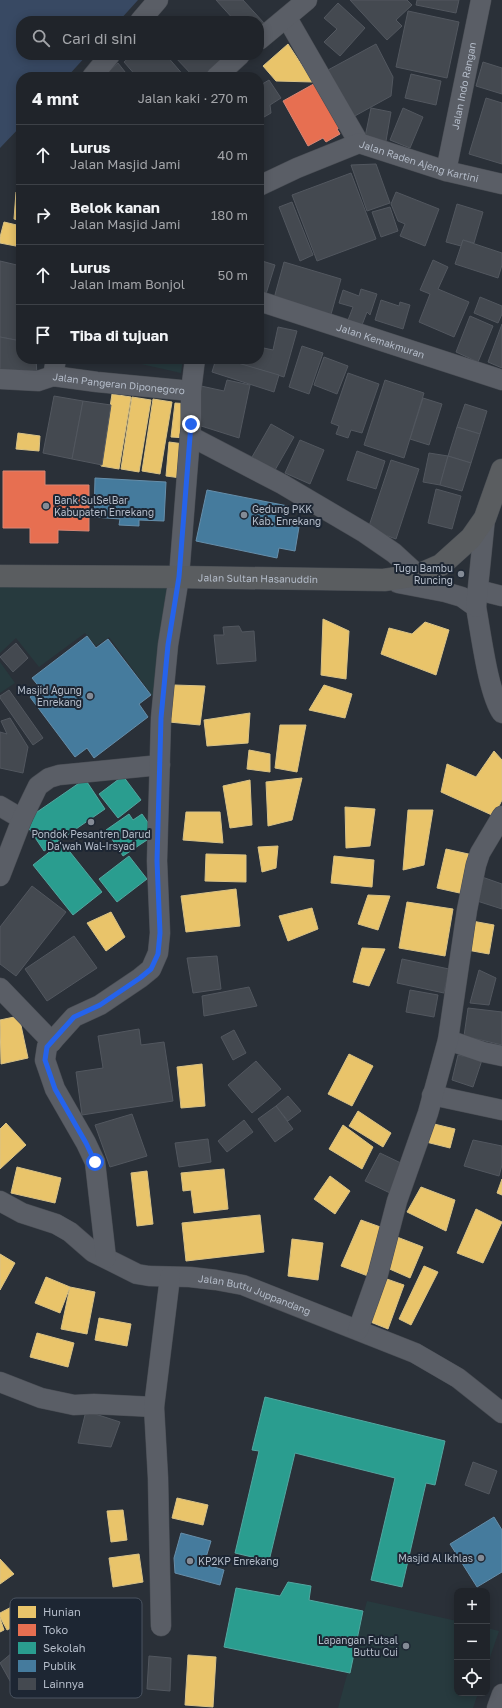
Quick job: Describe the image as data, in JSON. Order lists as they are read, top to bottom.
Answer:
{
  "streets": {
    "highway": ["Jalan Sultan Hasanuddin"],
    "street": [
      "Jalan Indo Rangan",
      "Jalan Raden Ajeng Kartini",
      "Jalan Kemakmuran",
      "Jalan Pangeran Diponegoro",
      "Jalan Buttu Juppandang"
    ]
  },
  "crossings": [
    ["Jalan Indo Rangan", "Jalan Raden Ajeng Kartini"]
  ],
  "places": [
    "Bank SulSelBar Kabupaten Enrekang",
    "Gedung PKK Kab. Enrekang",
    "Tugu Bambu Runcing",
    "Masjid Agung Enrekang",
    "Pondok Pesantren Darud Da'wah Wal-Irsyad",
    "Masjid Al Ikhlas",
    "KP2KP Enrekang",
    "Lapangan Futsal Buttu Cui"
  ],
  "legend": [
    "Hunian",
    "Toko",
    "Sekolah",
    "Publik",
    "Lainnya"
  ],
  "page": {
    "search": "Cari di sini",
    "heading": ["4 mnt", "Jalan kaki · 270 m"],
    "list": [
      ["Lurus", "Jalan Masjid Jami", "40 m"],
      ["Belok kanan", "Jalan Masjid Jami", "180 m"],
      ["Lurus", "Jalan Imam Bonjol", "50 m"],
      "Tiba di tujuan"
    ],
    "map_buttons": ["+", "−"]
  }
}
